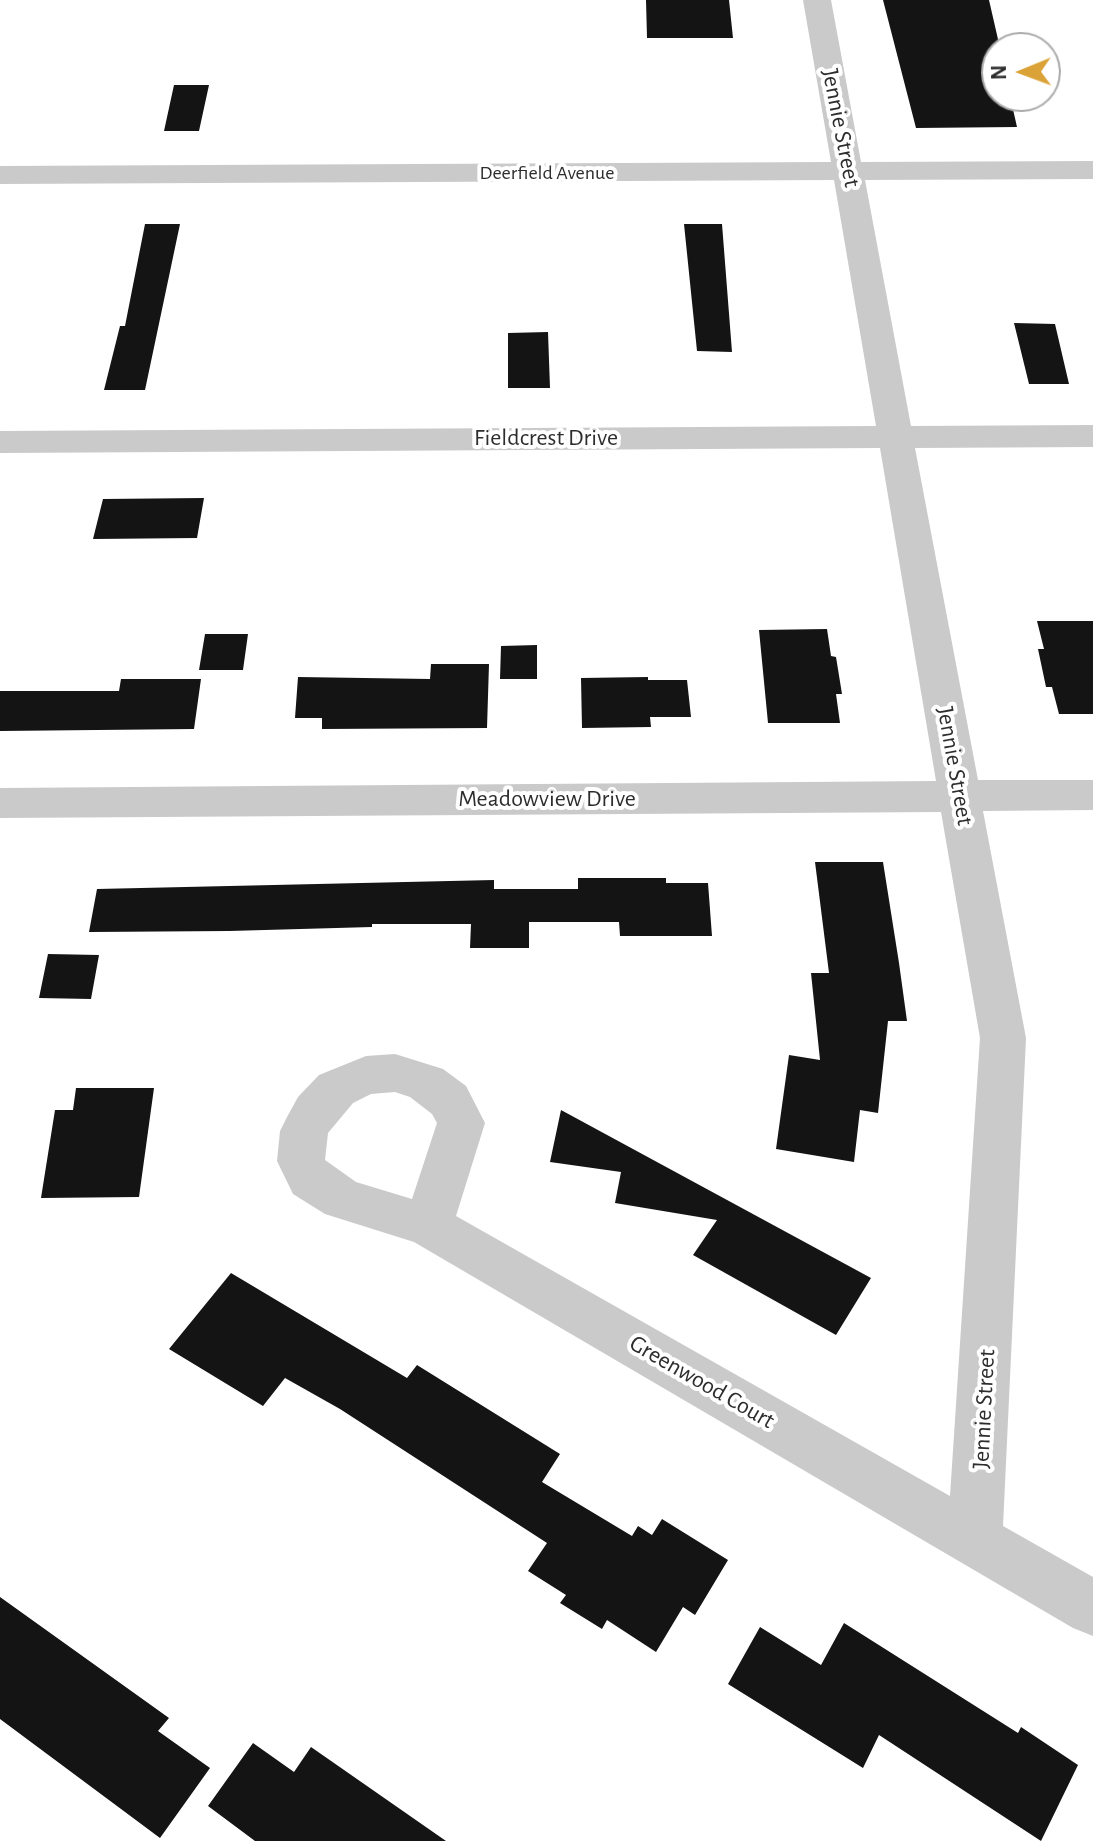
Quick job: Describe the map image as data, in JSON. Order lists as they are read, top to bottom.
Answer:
{
  "streets": {
    "street": [
      "Jennie Street",
      "Deerfield Avenue",
      "Fieldcrest Drive",
      "Meadowview Drive",
      "Greenwood Court"
    ]
  },
  "crossings": [
    ["Jennie Street", "Deerfield Avenue"],
    ["Jennie Street", "Fieldcrest Drive"],
    ["Jennie Street", "Meadowview Drive"],
    ["Jennie Street", "Greenwood Court"]
  ],
  "north": "left"
}
